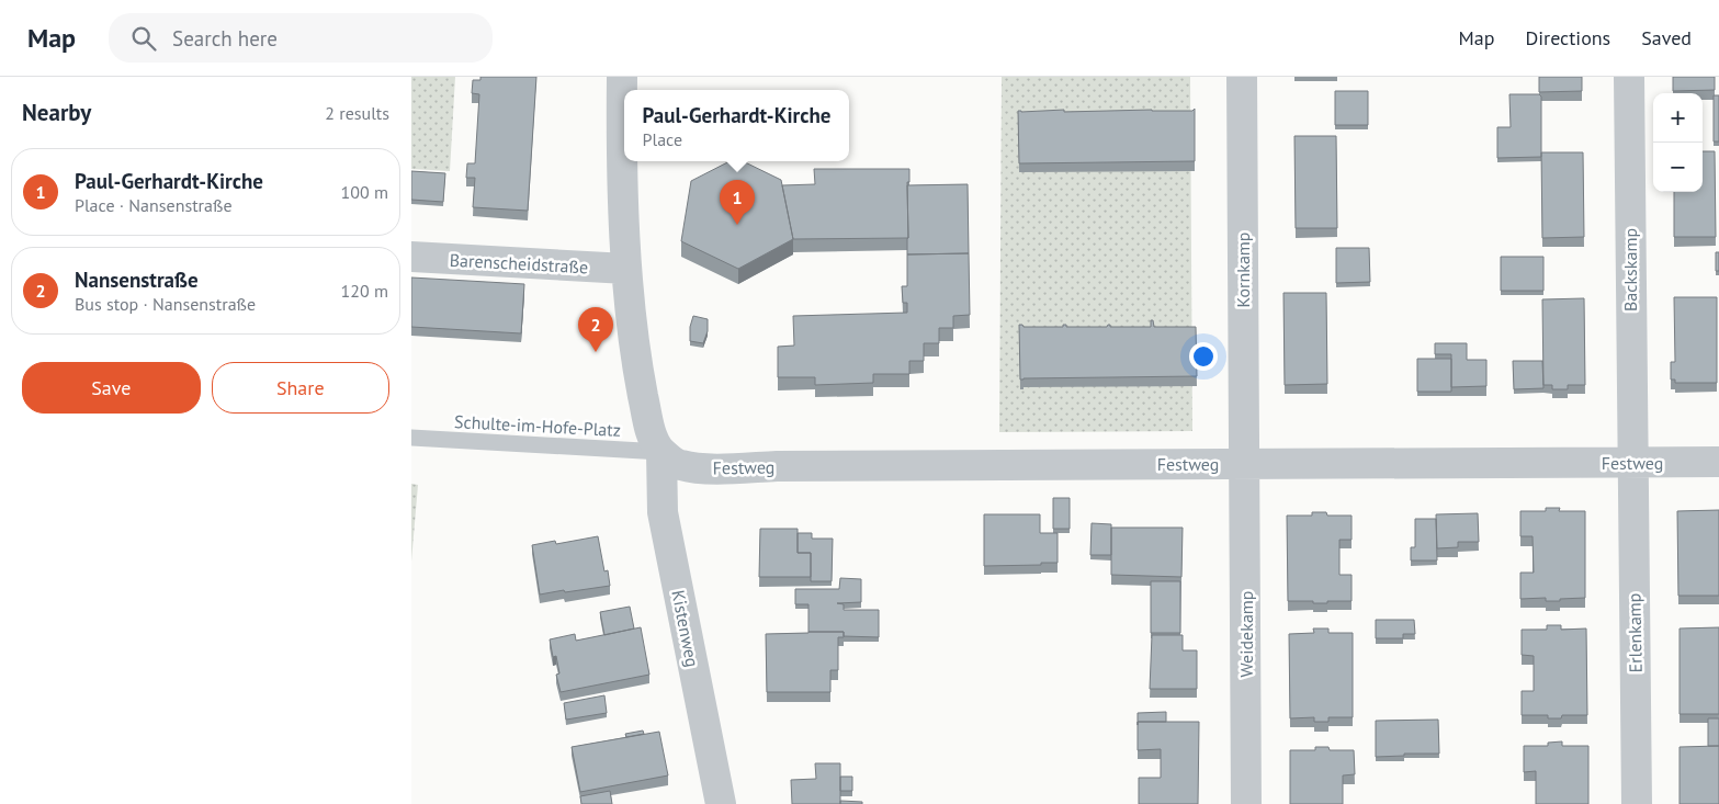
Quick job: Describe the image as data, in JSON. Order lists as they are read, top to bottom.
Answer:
{
  "streets": {
    "street": [
      "Barenscheidstraße",
      "Kornkamp",
      "Backskamp",
      "Festweg",
      "Kistenweg",
      "Erlenkamp",
      "Weidekamp"
    ],
    "lane": ["Schulte-im-Hofe-Platz"]
  },
  "crossings": [
    ["Kornkamp", "Festweg"],
    ["Kornkamp", "Weidekamp"],
    ["Backskamp", "Festweg"],
    ["Backskamp", "Erlenkamp"],
    ["Schulte-im-Hofe-Platz", "Festweg"],
    ["Schulte-im-Hofe-Platz", "Kistenweg"],
    ["Festweg", "Kistenweg"],
    ["Festweg", "Erlenkamp"],
    ["Festweg", "Weidekamp"]
  ],
  "page": {
    "header": "Map",
    "search": "Search here",
    "nav": ["Map", "Directions", "Saved"],
    "heading": ["Nearby", "2 results"],
    "popup": ["Paul-Gerhardt-Kirche", "Place"],
    "map_buttons": ["+", "−"],
    "list": [
      {
        "mark": "1",
        "name": "Paul-Gerhardt-Kirche",
        "note": "Place · Nansenstraße",
        "value": "100 m"
      },
      {
        "mark": "2",
        "name": "Nansenstraße",
        "note": "Bus stop · Nansenstraße",
        "value": "120 m"
      }
    ],
    "pins": ["1", "2"],
    "buttons": ["Save", "Share"]
  }
}
